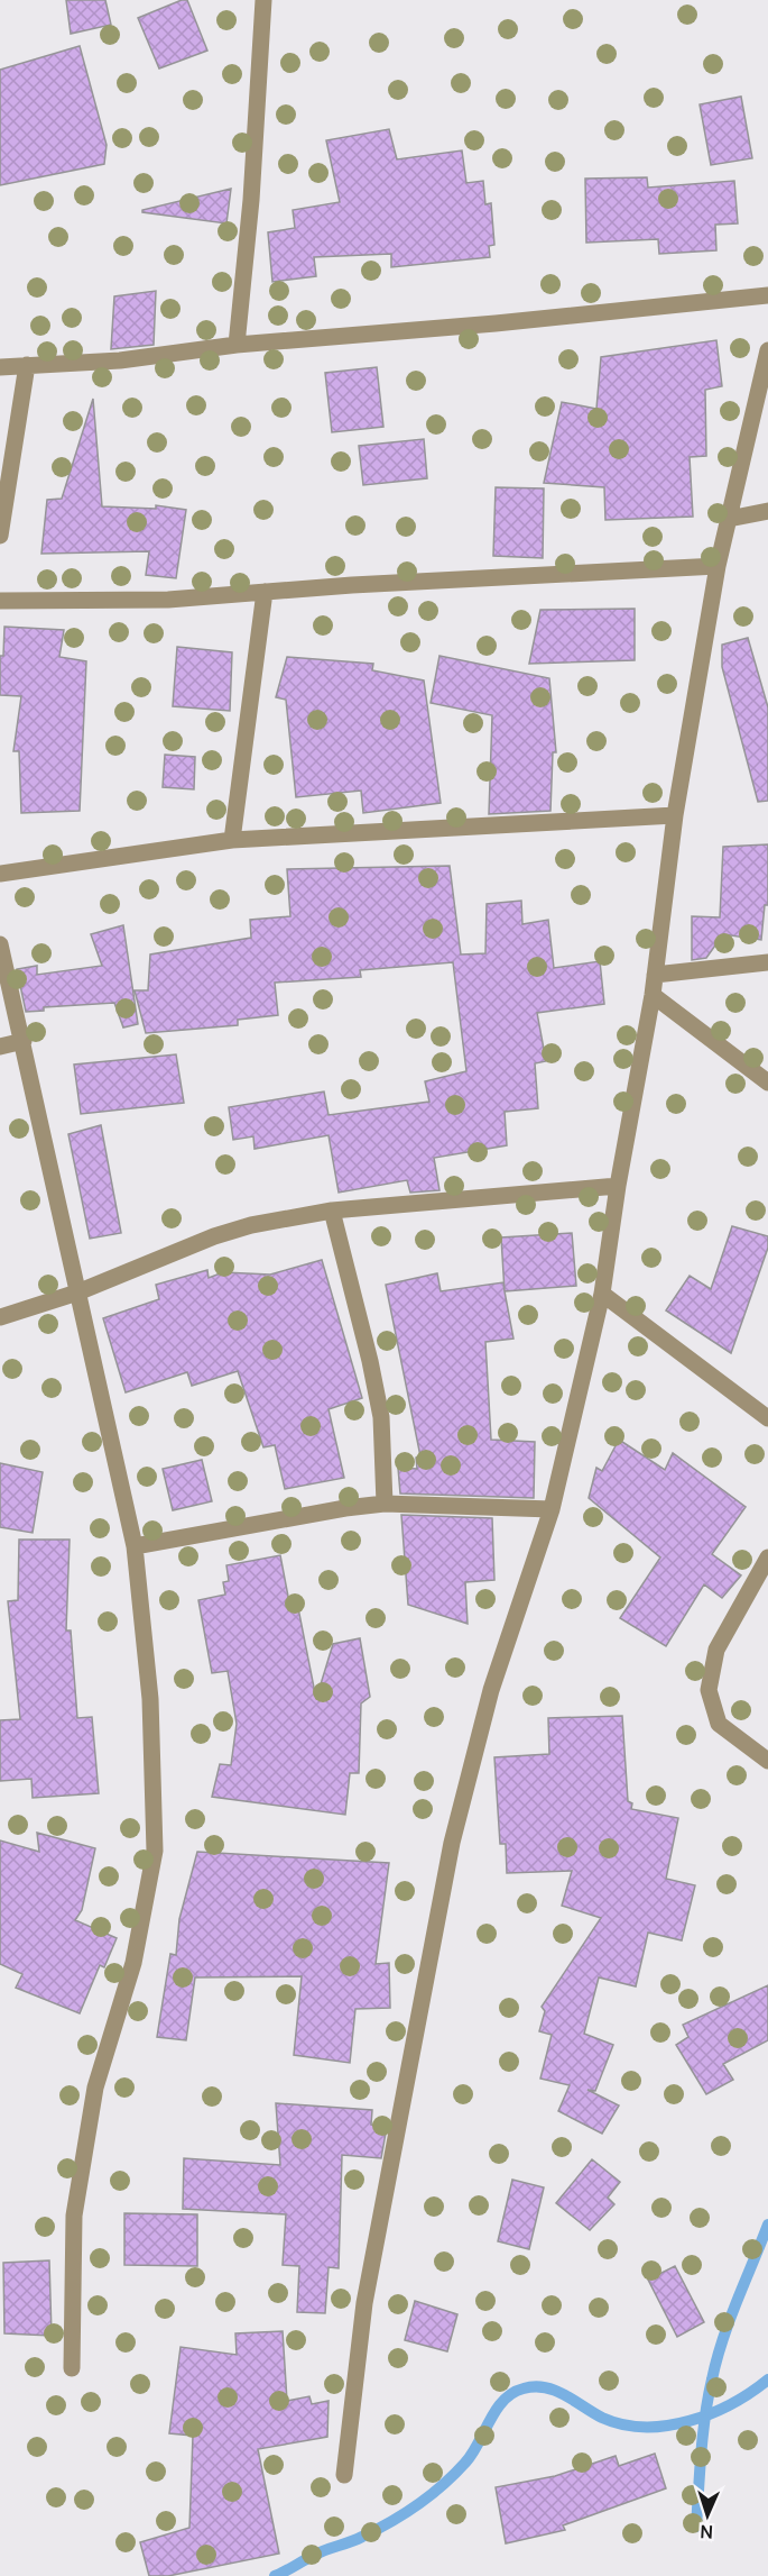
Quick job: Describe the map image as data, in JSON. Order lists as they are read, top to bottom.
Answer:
{
  "north": "bottom"
}
